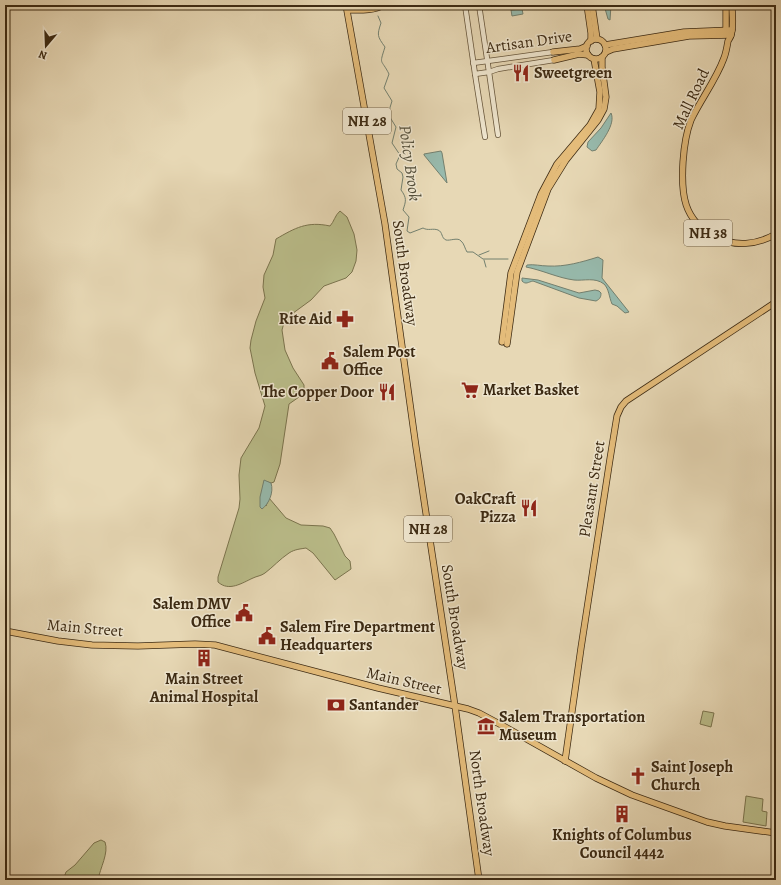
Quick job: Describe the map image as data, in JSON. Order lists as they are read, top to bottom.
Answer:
{
  "streets": {
    "main road": [
      "Artisan Drive",
      "Mall Road",
      "NH 28",
      "NH 38",
      "South Broadway",
      "Pleasant Street",
      "Main Street",
      "North Broadway"
    ]
  },
  "crossings": [
    ["South Broadway", "Main Street"],
    ["South Broadway", "North Broadway"],
    ["Pleasant Street", "Main Street"],
    ["Main Street", "North Broadway"]
  ],
  "water": ["Policy Brook"],
  "places": {
    "restaurant": ["Sweetgreen", "The Copper Door", "OakCraft Pizza"],
    "pharmacy": ["Rite Aid"],
    "public building": ["Salem Post Office", "Salem DMV Office", "Salem Fire Department Headquarters"],
    "supermarket": ["Market Basket"],
    "building": ["Main Street Animal Hospital", "Knights of Columbus Council 4442"],
    "bank": ["Santander"],
    "museum": ["Salem Transportation Museum"],
    "church": ["Saint Joseph Church"]
  },
  "north": "bottom"
}
